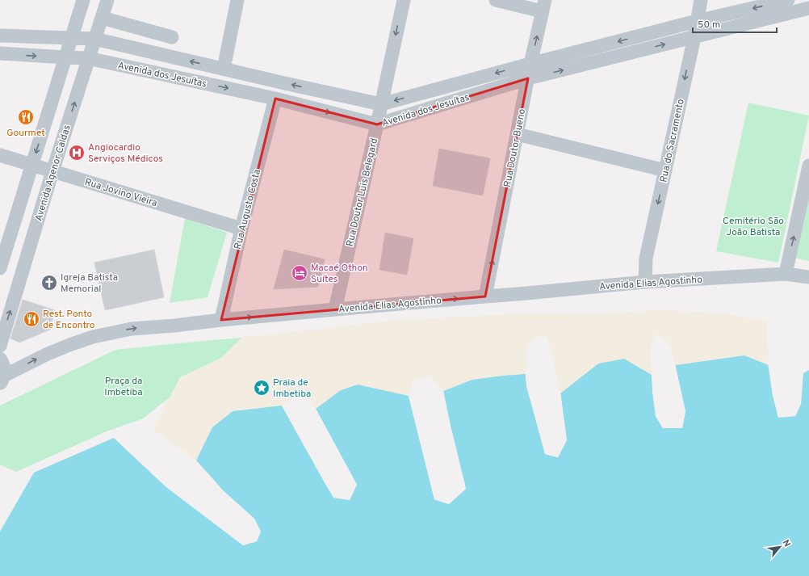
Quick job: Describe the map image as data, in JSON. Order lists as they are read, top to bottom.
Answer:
{
  "streets": {
    "street": [
      "Avenida dos Jesuítas",
      "Rua do Sacramento",
      "Rua Doutor Bueno",
      "Avenida Agenor Caldas",
      "Rua Jovino Vieira",
      "Rua Doutor Luis Belegard",
      "Rua Augusto Costa",
      "Avenida Elias Agostinho"
    ]
  },
  "crossings": [
    ["Avenida dos Jesuítas", "Rua do Sacramento"],
    ["Avenida dos Jesuítas", "Rua Doutor Bueno"],
    ["Avenida dos Jesuítas", "Avenida Agenor Caldas"],
    ["Avenida dos Jesuítas", "Rua Doutor Luis Belegard"],
    ["Avenida dos Jesuítas", "Rua Augusto Costa"],
    ["Rua do Sacramento", "Avenida Elias Agostinho"],
    ["Rua Doutor Bueno", "Avenida Elias Agostinho"],
    ["Avenida Agenor Caldas", "Rua Jovino Vieira"],
    ["Rua Jovino Vieira", "Rua Augusto Costa"],
    ["Rua Doutor Luis Belegard", "Avenida Elias Agostinho"],
    ["Rua Augusto Costa", "Avenida Elias Agostinho"]
  ],
  "one_way": ["Rua do Sacramento", "Rua Doutor Bueno", "Avenida Elias Agostinho"],
  "parks": ["Cemitério São João Batista", "Praça da Imbetiba"],
  "places": {
    "restaurant": ["Gourmet", "Rest. Ponto de Encontro"],
    "hospital": ["Angiocardio Serviços Médicos"],
    "hotel": ["Macaé Othon Suítes"],
    "church": ["Igreja Batista Memorial"],
    "place": ["Praia de Imbetiba"]
  },
  "scale_bar": "50 m",
  "north": "top right"
}
